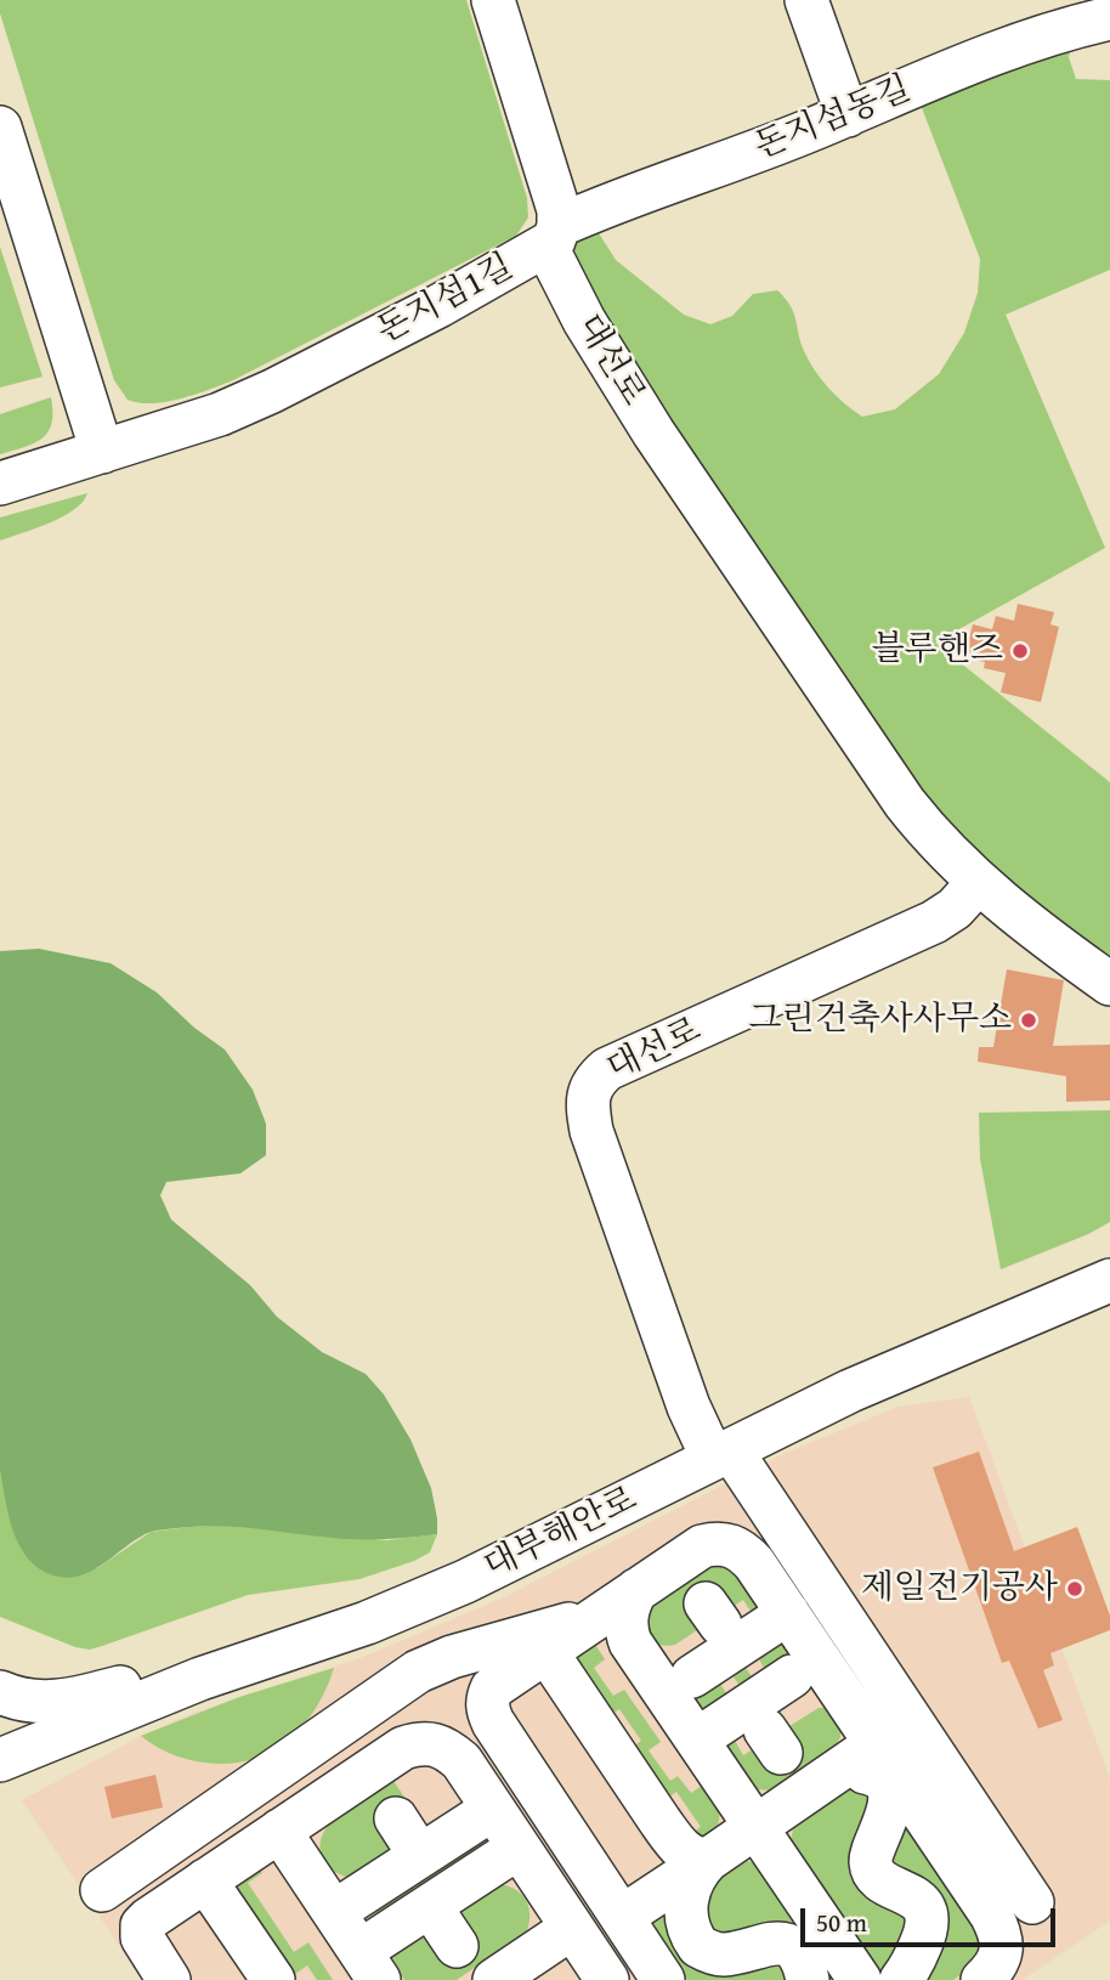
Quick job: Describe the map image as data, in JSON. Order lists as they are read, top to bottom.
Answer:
{
  "streets": {
    "street": [
      "돈지섬동길",
      "돈지섬1길",
      "대선로",
      "대부해안로"
    ]
  },
  "crossings": [
    ["돈지섬동길", "돈지섬1길"],
    ["돈지섬동길", "대선로"],
    ["돈지섬1길", "대선로"],
    ["대선로", "대부해안로"]
  ],
  "places": ["블루핸즈", "그린건축사사무소", "제일전기공사"],
  "scale_bar": "50 m"
}
